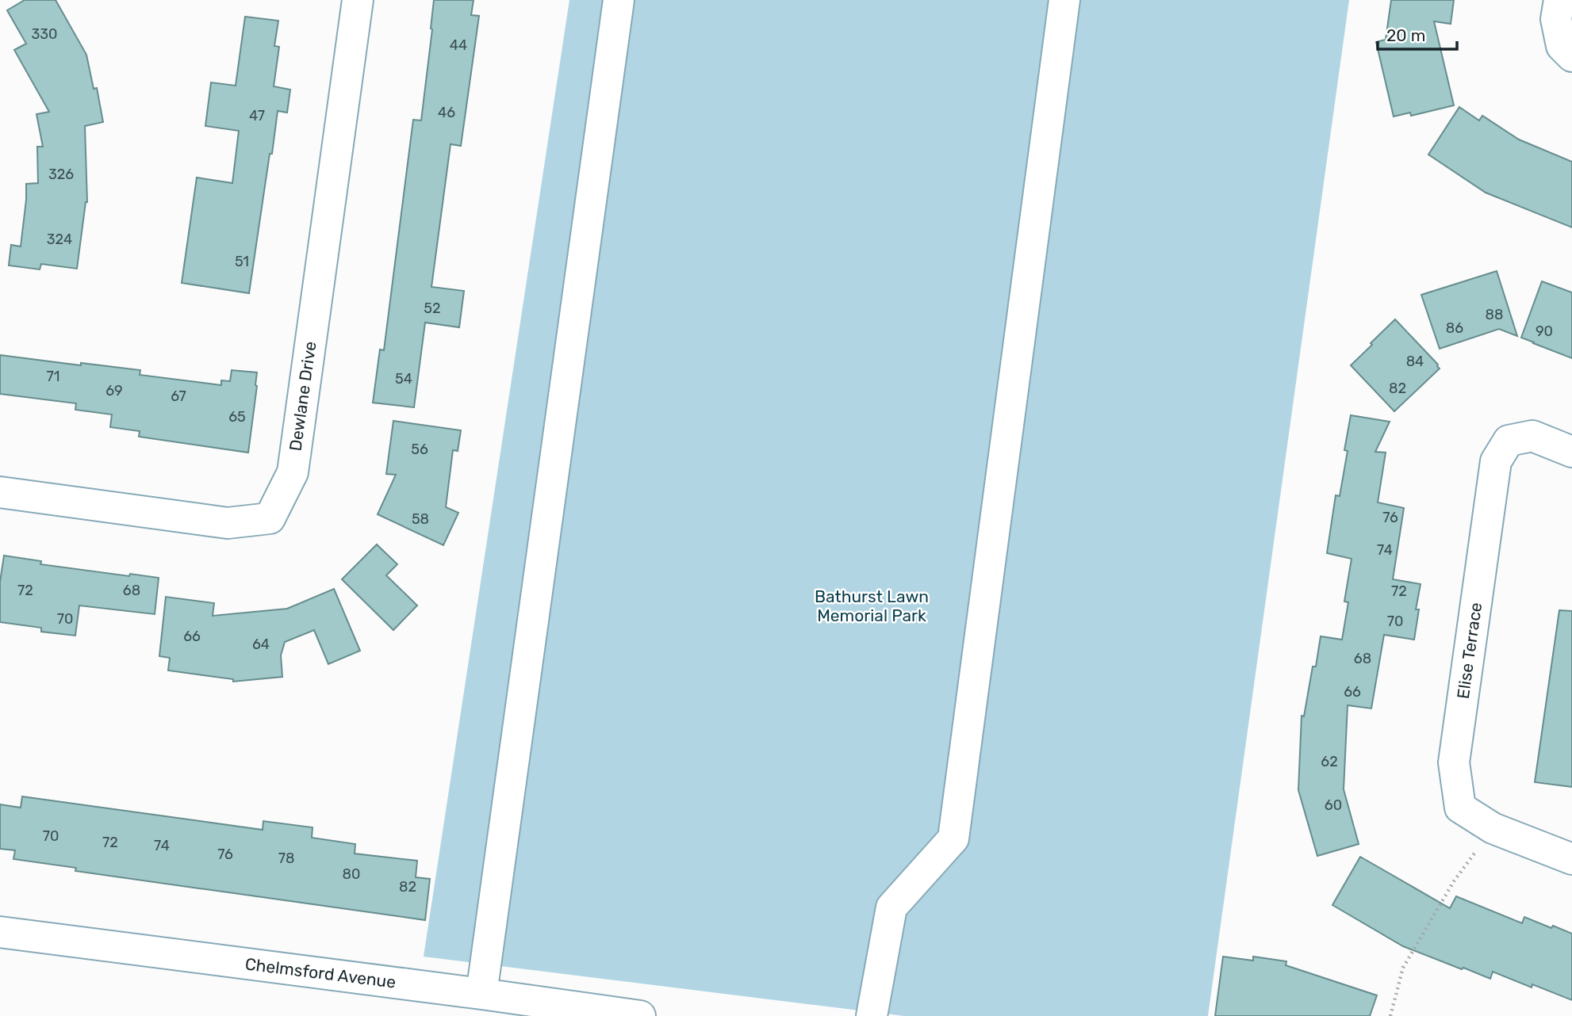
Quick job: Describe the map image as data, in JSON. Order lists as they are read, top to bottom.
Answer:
{
  "streets": {
    "street": ["Dewlane Drive", "Elise Terrace", "Chelmsford Avenue"]
  },
  "parks": ["Bathurst Lawn Memorial Park"],
  "house_numbers": [
    "330",
    "44",
    "46",
    "47",
    "326",
    "324",
    "51",
    "52",
    "88",
    "86",
    "90",
    "84",
    "71",
    "54",
    "82",
    "69",
    "67",
    "65",
    "56",
    "76",
    "58",
    "74",
    "72",
    "68",
    "72",
    "70",
    "70",
    "66",
    "64",
    "68",
    "66",
    "62",
    "60",
    "70",
    "72",
    "74",
    "76",
    "78",
    "80",
    "82"
  ],
  "scale_bar": "20 m"
}
